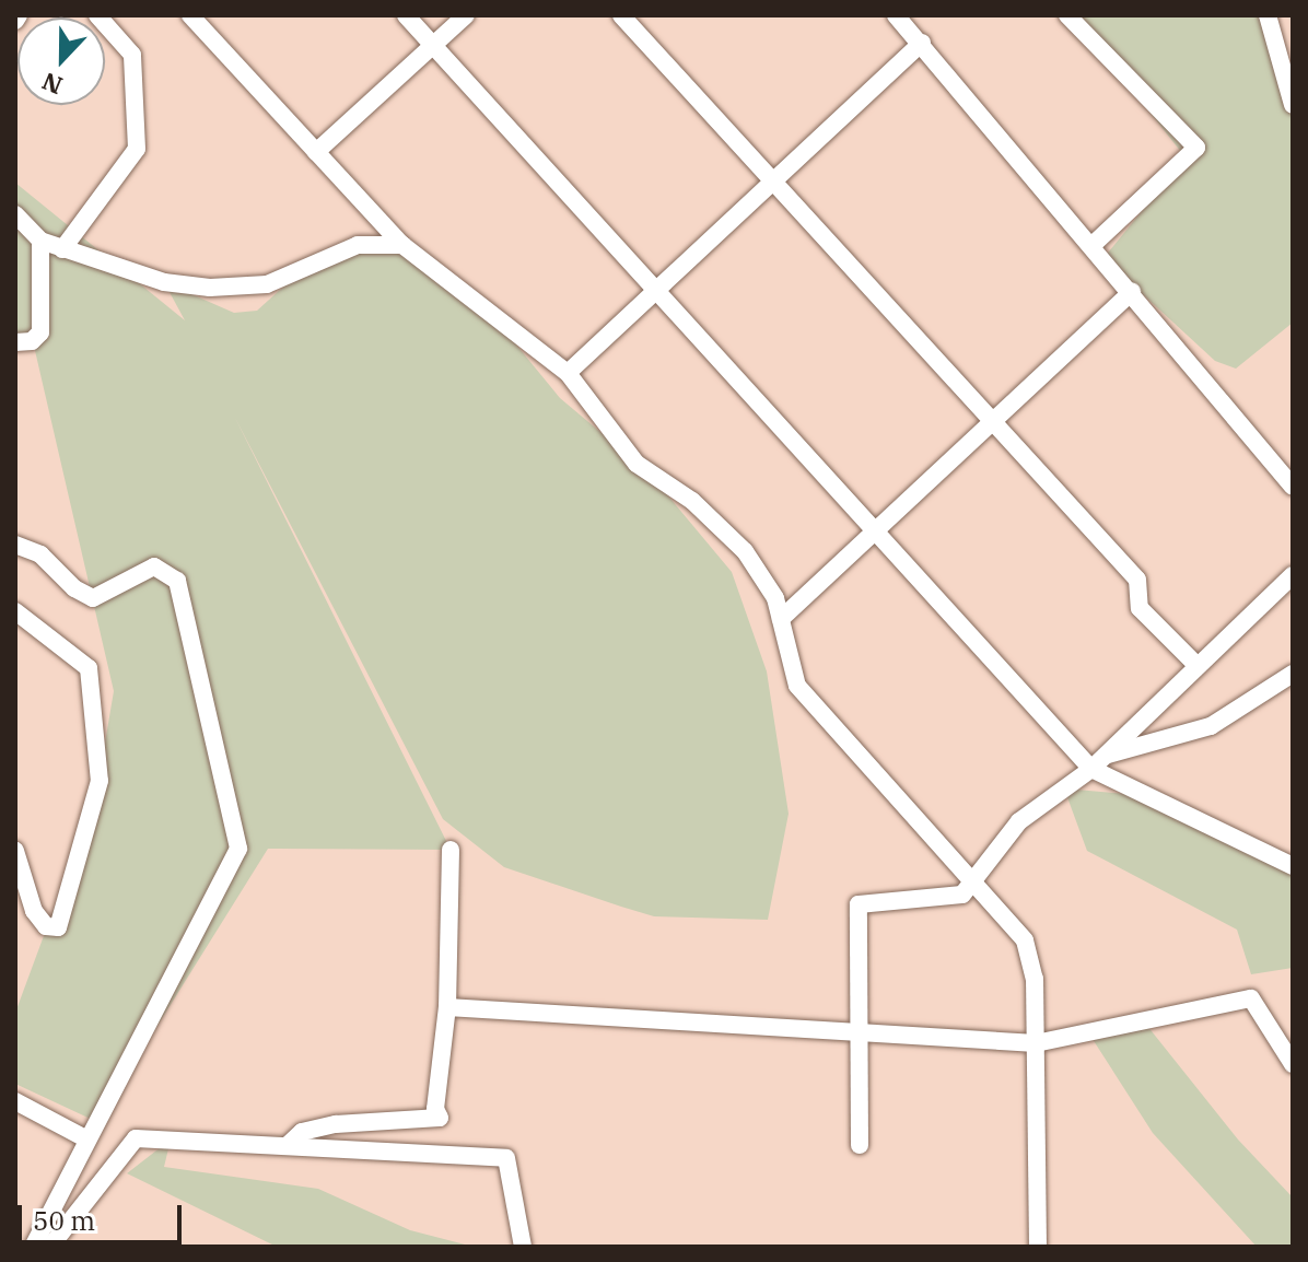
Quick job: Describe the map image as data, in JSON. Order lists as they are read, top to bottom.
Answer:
{
  "scale_bar": "50 m",
  "north": "bottom"
}
